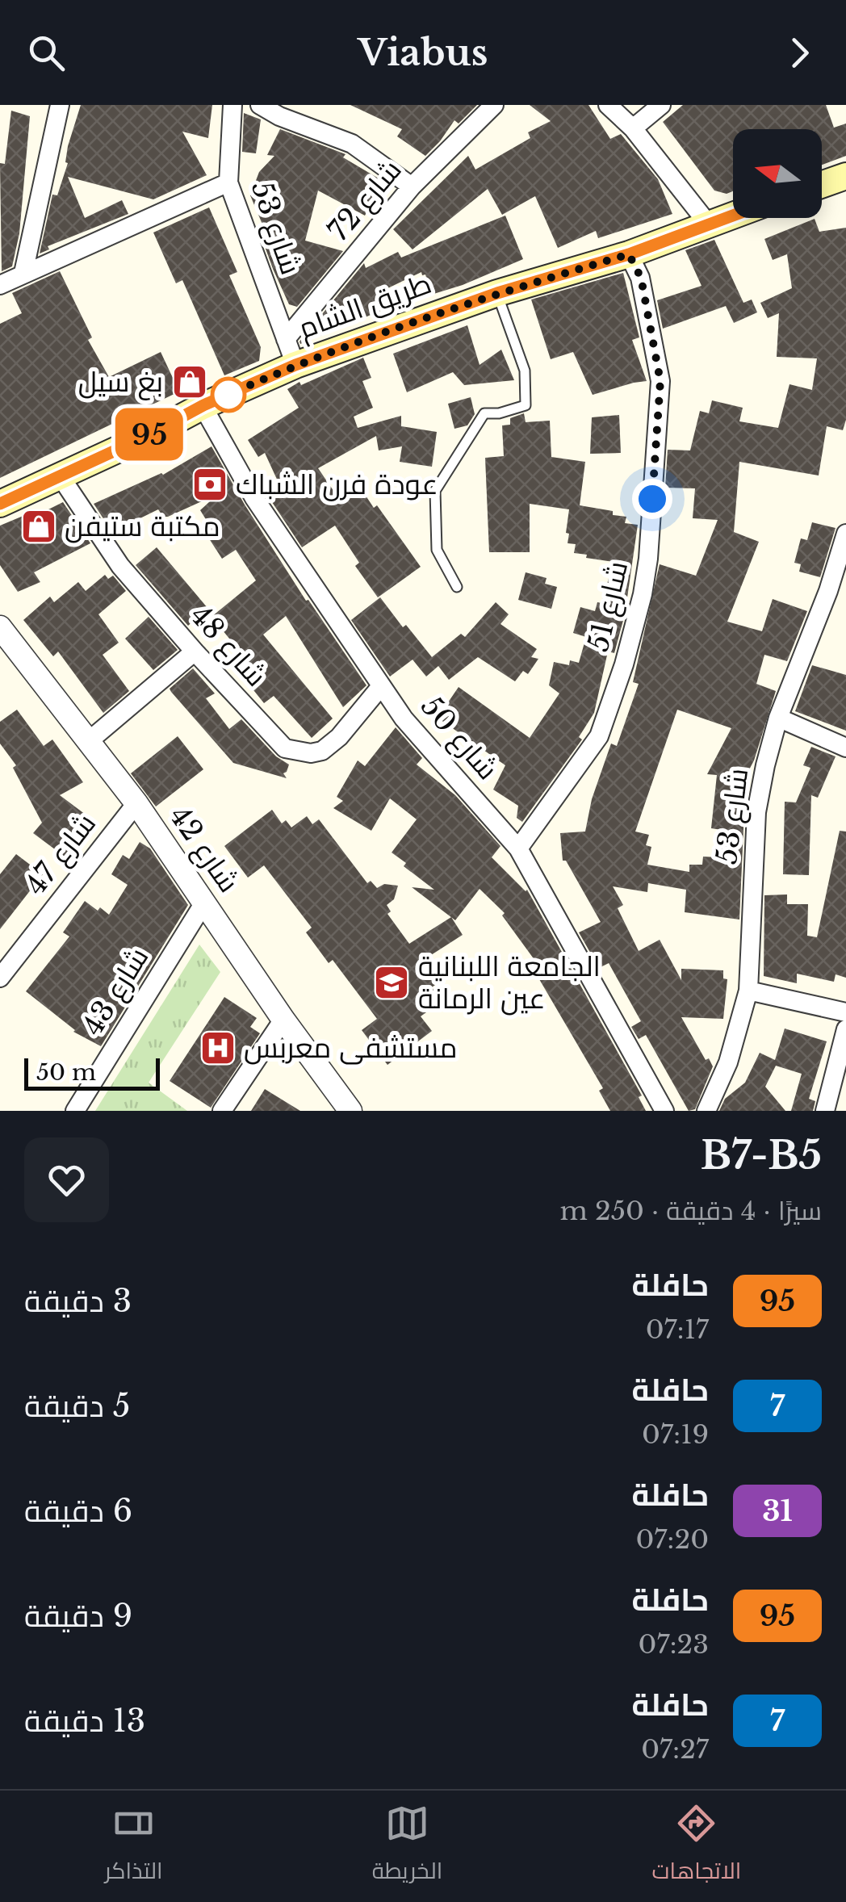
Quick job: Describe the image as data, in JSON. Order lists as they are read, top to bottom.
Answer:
{
  "streets": {
    "main road": ["طريق الشام"],
    "street": [
      "شارع 72",
      "شارع 53",
      "شارع 51",
      "شارع 48",
      "شارع 50",
      "شارع 42",
      "شارع 47",
      "شارع 43"
    ]
  },
  "crossings": [
    ["شارع 72", "شارع 53"],
    ["شارع 53", "طريق الشام"],
    ["طريق الشام", "شارع 51"],
    ["طريق الشام", "شارع 48"],
    ["طريق الشام", "شارع 50"],
    ["شارع 51", "شارع 50"],
    ["شارع 48", "شارع 50"],
    ["شارع 42", "شارع 47"],
    ["شارع 42", "شارع 43"]
  ],
  "places": {
    "shop": ["بغ سيل", "مكتبة ستيفن"],
    "bank": ["عودة فرن الشباك"],
    "school or university": ["الجامعة اللبنانية عين الرمانة"],
    "hospital": ["مستشفى معربس"]
  },
  "lines": ["bus line 95"],
  "scale_bar": "50 m",
  "north": "left",
  "page": {
    "header": "Viabus",
    "on_map": "95",
    "scale": "50 m",
    "heading": ["B7-B5", "سيرًا · 4 دقيقة · 250 m"],
    "list": [
      {
        "mark": "95",
        "name": "حافلة",
        "note": "07:17",
        "value": "3 دقيقة"
      },
      {
        "mark": "7",
        "name": "حافلة",
        "note": "07:19",
        "value": "5 دقيقة"
      },
      {
        "mark": "31",
        "name": "حافلة",
        "note": "07:20",
        "value": "6 دقيقة"
      },
      {
        "mark": "95",
        "name": "حافلة",
        "note": "07:23",
        "value": "9 دقيقة"
      },
      {
        "mark": "7",
        "name": "حافلة",
        "note": "07:27",
        "value": "13 دقيقة"
      }
    ],
    "tabs": ["الاتجاهات", "الخريطة", "التذاكر"]
  }
}
